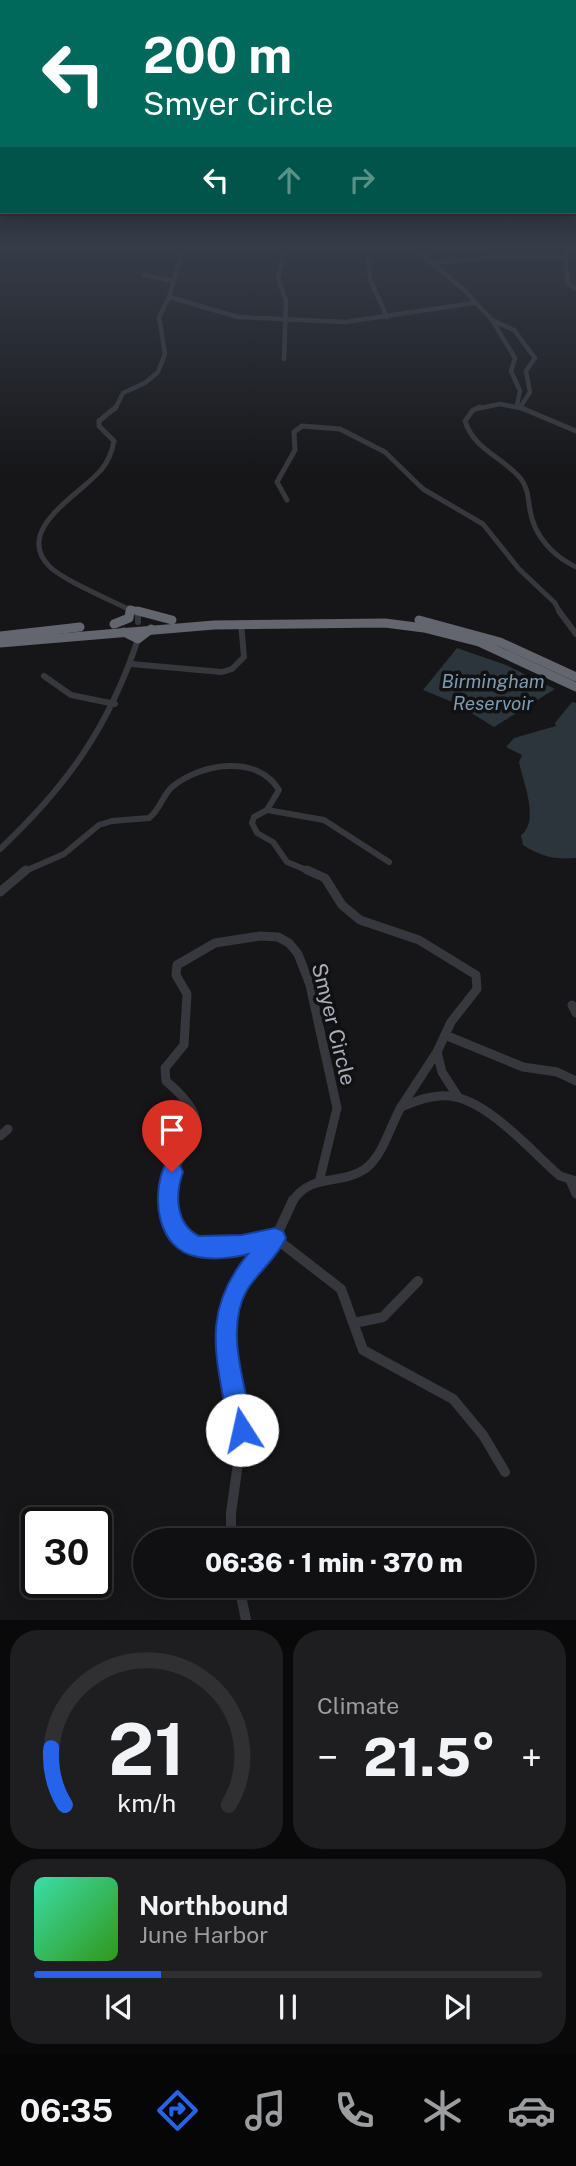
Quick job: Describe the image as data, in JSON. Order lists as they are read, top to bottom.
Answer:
{
  "streets": {
    "street": ["Smyer Circle"]
  },
  "water": ["Birmingham Reservoir"],
  "page": {
    "turn": ["200 m", "Smyer Circle"],
    "limit": "30",
    "trip": "06:36 · 1 min · 370 m",
    "tile": "Climate",
    "heat": ["−", "21.5°", "+"],
    "song": ["Northbound", "June Harbor"],
    "tabs": "06:35",
    "gauge": ["21", "km/h"]
  }
}
